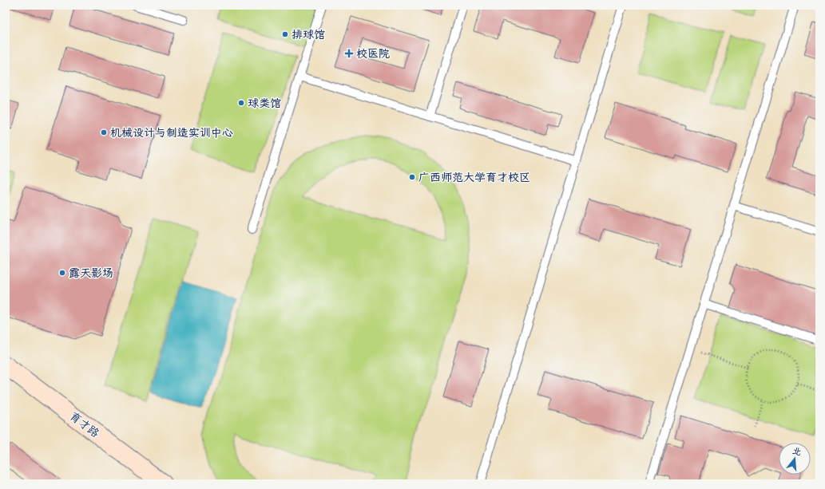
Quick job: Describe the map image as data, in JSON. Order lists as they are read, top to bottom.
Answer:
{
  "streets": {
    "main road": ["育才路"]
  },
  "places": {
    "other": [
      "排球馆",
      "球类馆",
      "机械设计与制造实训中心",
      "广西师范大学育才校区",
      "露天影场"
    ],
    "health": ["校医院"]
  },
  "north": "top"
}
